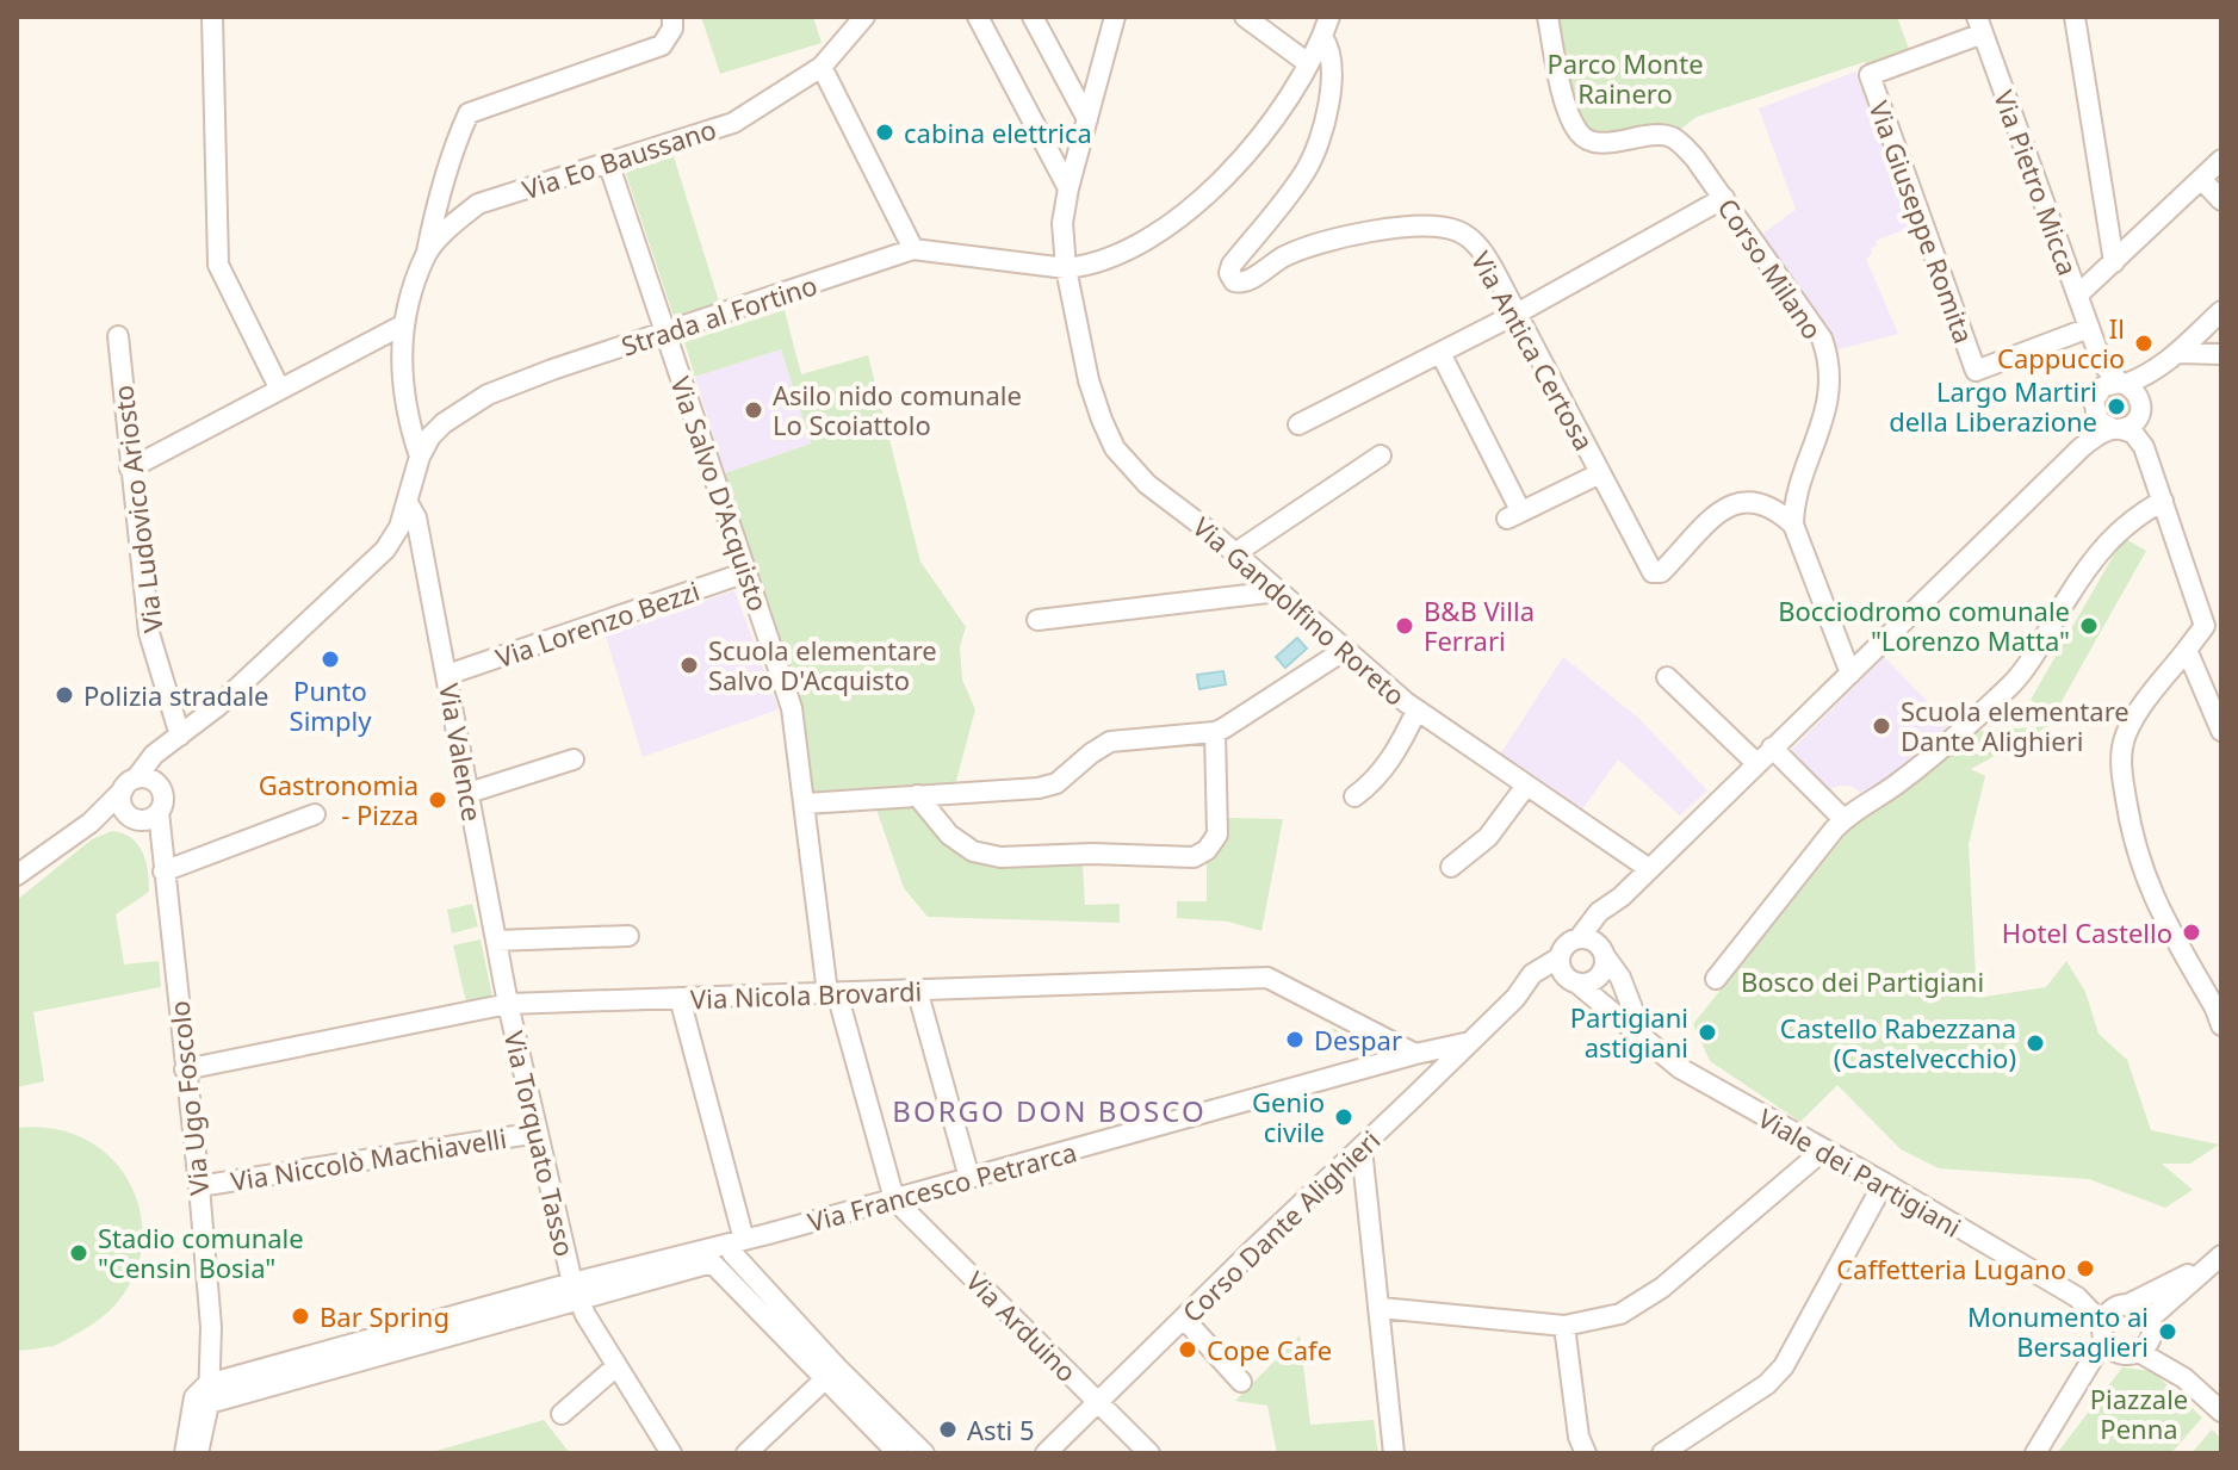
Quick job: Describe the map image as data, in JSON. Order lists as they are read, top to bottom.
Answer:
{
  "streets": {
    "street": [
      "Via Eo Baussano",
      "Via Pietro Micca",
      "Via Giuseppe Romita",
      "Corso Milano",
      "Strada al Fortino",
      "Via Antica Certosa",
      "Via Salvo D'Acquisto",
      "Via Ludovico Ariosto",
      "Via Gandolfino Roreto",
      "Via Lorenzo Bezzi",
      "Via Valence",
      "Via Nicola Brovardi",
      "Via Ugo Foscolo",
      "Via Torquato Tasso",
      "Via Niccolò Machiavelli",
      "Viale dei Partigiani",
      "Via Francesco Petrarca",
      "Corso Dante Alighieri",
      "Via Arduino"
    ]
  },
  "crossings": [
    ["Via Eo Baussano", "Strada al Fortino"],
    ["Via Eo Baussano", "Via Salvo D'Acquisto"],
    ["Via Pietro Micca", "Via Giuseppe Romita"],
    ["Corso Milano", "Via Antica Certosa"],
    ["Strada al Fortino", "Via Antica Certosa"],
    ["Strada al Fortino", "Via Salvo D'Acquisto"],
    ["Strada al Fortino", "Via Ludovico Ariosto"],
    ["Strada al Fortino", "Via Gandolfino Roreto"],
    ["Strada al Fortino", "Via Valence"],
    ["Strada al Fortino", "Via Ugo Foscolo"],
    ["Via Salvo D'Acquisto", "Via Lorenzo Bezzi"],
    ["Via Salvo D'Acquisto", "Via Nicola Brovardi"],
    ["Via Salvo D'Acquisto", "Via Francesco Petrarca"],
    ["Via Salvo D'Acquisto", "Via Arduino"],
    ["Via Lorenzo Bezzi", "Via Valence"],
    ["Via Valence", "Via Nicola Brovardi"],
    ["Via Valence", "Via Torquato Tasso"],
    ["Via Nicola Brovardi", "Via Ugo Foscolo"],
    ["Via Nicola Brovardi", "Via Torquato Tasso"],
    ["Via Nicola Brovardi", "Via Francesco Petrarca"],
    ["Via Ugo Foscolo", "Via Niccolò Machiavelli"],
    ["Via Ugo Foscolo", "Via Francesco Petrarca"],
    ["Via Torquato Tasso", "Via Niccolò Machiavelli"],
    ["Via Torquato Tasso", "Via Francesco Petrarca"],
    ["Viale dei Partigiani", "Corso Dante Alighieri"],
    ["Via Francesco Petrarca", "Corso Dante Alighieri"],
    ["Via Francesco Petrarca", "Via Arduino"],
    ["Corso Dante Alighieri", "Via Arduino"]
  ],
  "districts": ["BORGO DON BOSCO"],
  "parks": ["Parco Monte Rainero", "Bosco dei Partigiani", "Piazzale Penna"],
  "places": [
    "cabina elettrica",
    "Il Cappuccio",
    "Largo Martiri della Liberazione",
    "Asilo nido comunale Lo Scoiattolo",
    "B&B Villa Ferrari",
    "Bocciodromo comunale \"Lorenzo Matta\"",
    "Punto Simply",
    "Scuola elementare Salvo D'Acquisto",
    "Polizia stradale",
    "Scuola elementare Dante Alighieri",
    "Gastronomia - Pizza",
    "Hotel Castello",
    "Partigiani astigiani",
    "Despar",
    "Castello Rabezzana (Castelvecchio)",
    "Genio civile",
    "Stadio comunale \"Censin Bosia\"",
    "Caffetteria Lugano",
    "Bar Spring",
    "Monumento ai Bersaglieri",
    "Cope Cafe",
    "Asti 5"
  ]
}
